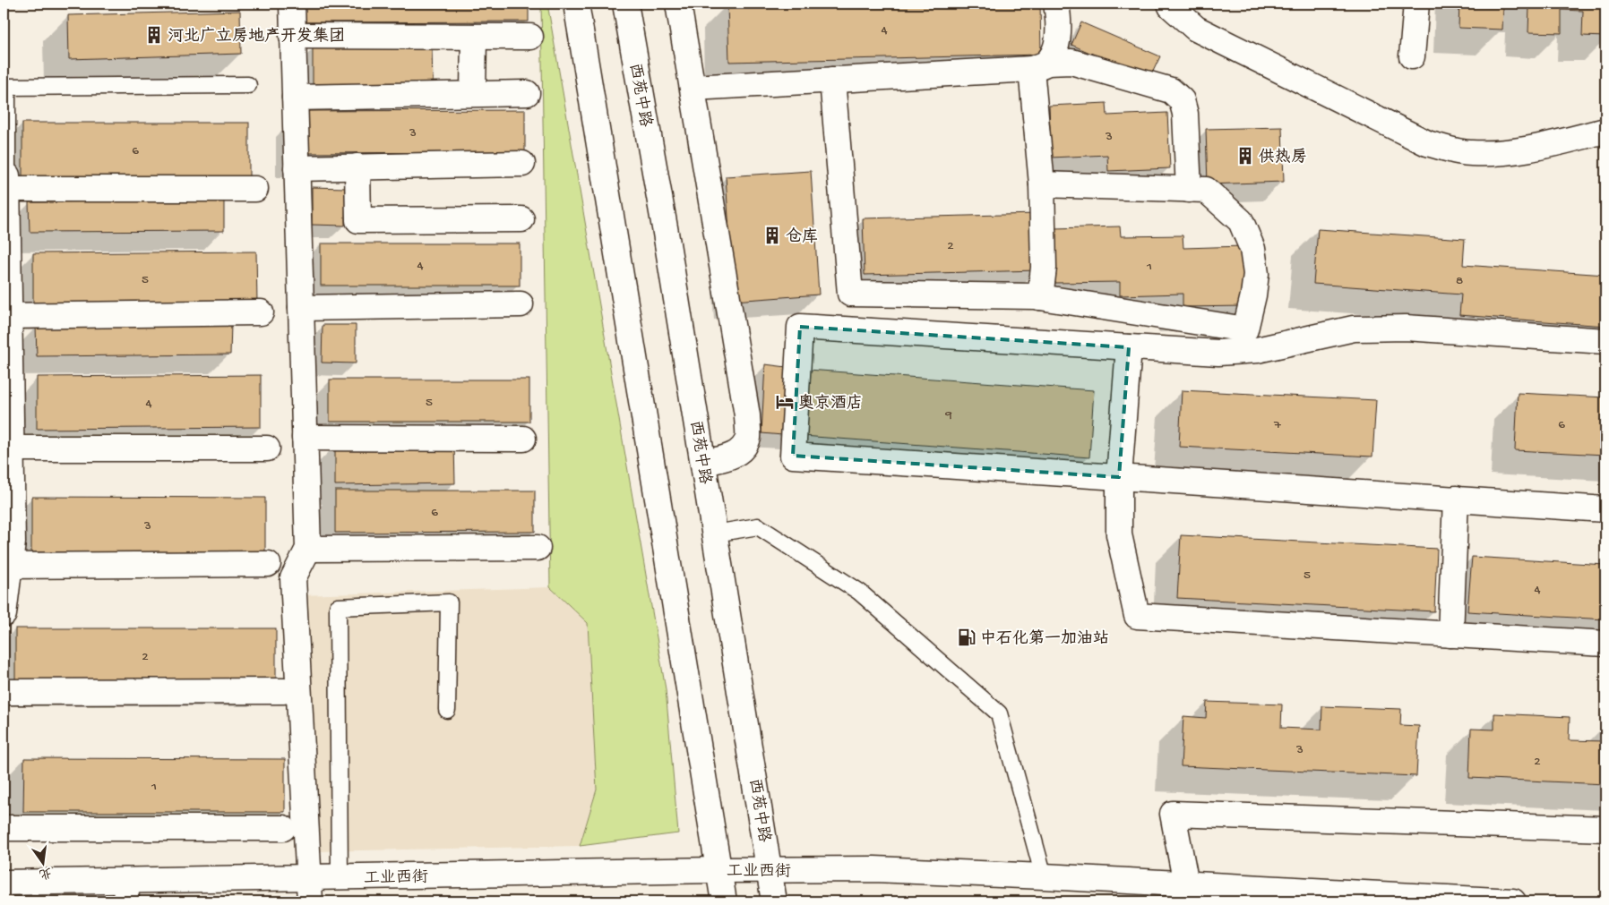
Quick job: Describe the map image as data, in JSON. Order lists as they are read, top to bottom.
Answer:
{
  "streets": {
    "street": ["西苑中路", "工业西街"]
  },
  "crossings": [
    ["西苑中路", "工业西街"]
  ],
  "places": {
    "building": ["河北广立房地产开发集团", "供热房", "仓库"],
    "hotel": ["奥京酒店"],
    "fuel station": ["中石化第一加油站"]
  },
  "house_numbers": [
    "4",
    "3",
    "3",
    "6",
    "2",
    "4",
    "1",
    "5",
    "8",
    "5",
    "4",
    "9",
    "7",
    "6",
    "6",
    "3",
    "5",
    "4",
    "2",
    "3",
    "2",
    "1"
  ],
  "north": "bottom"
}
